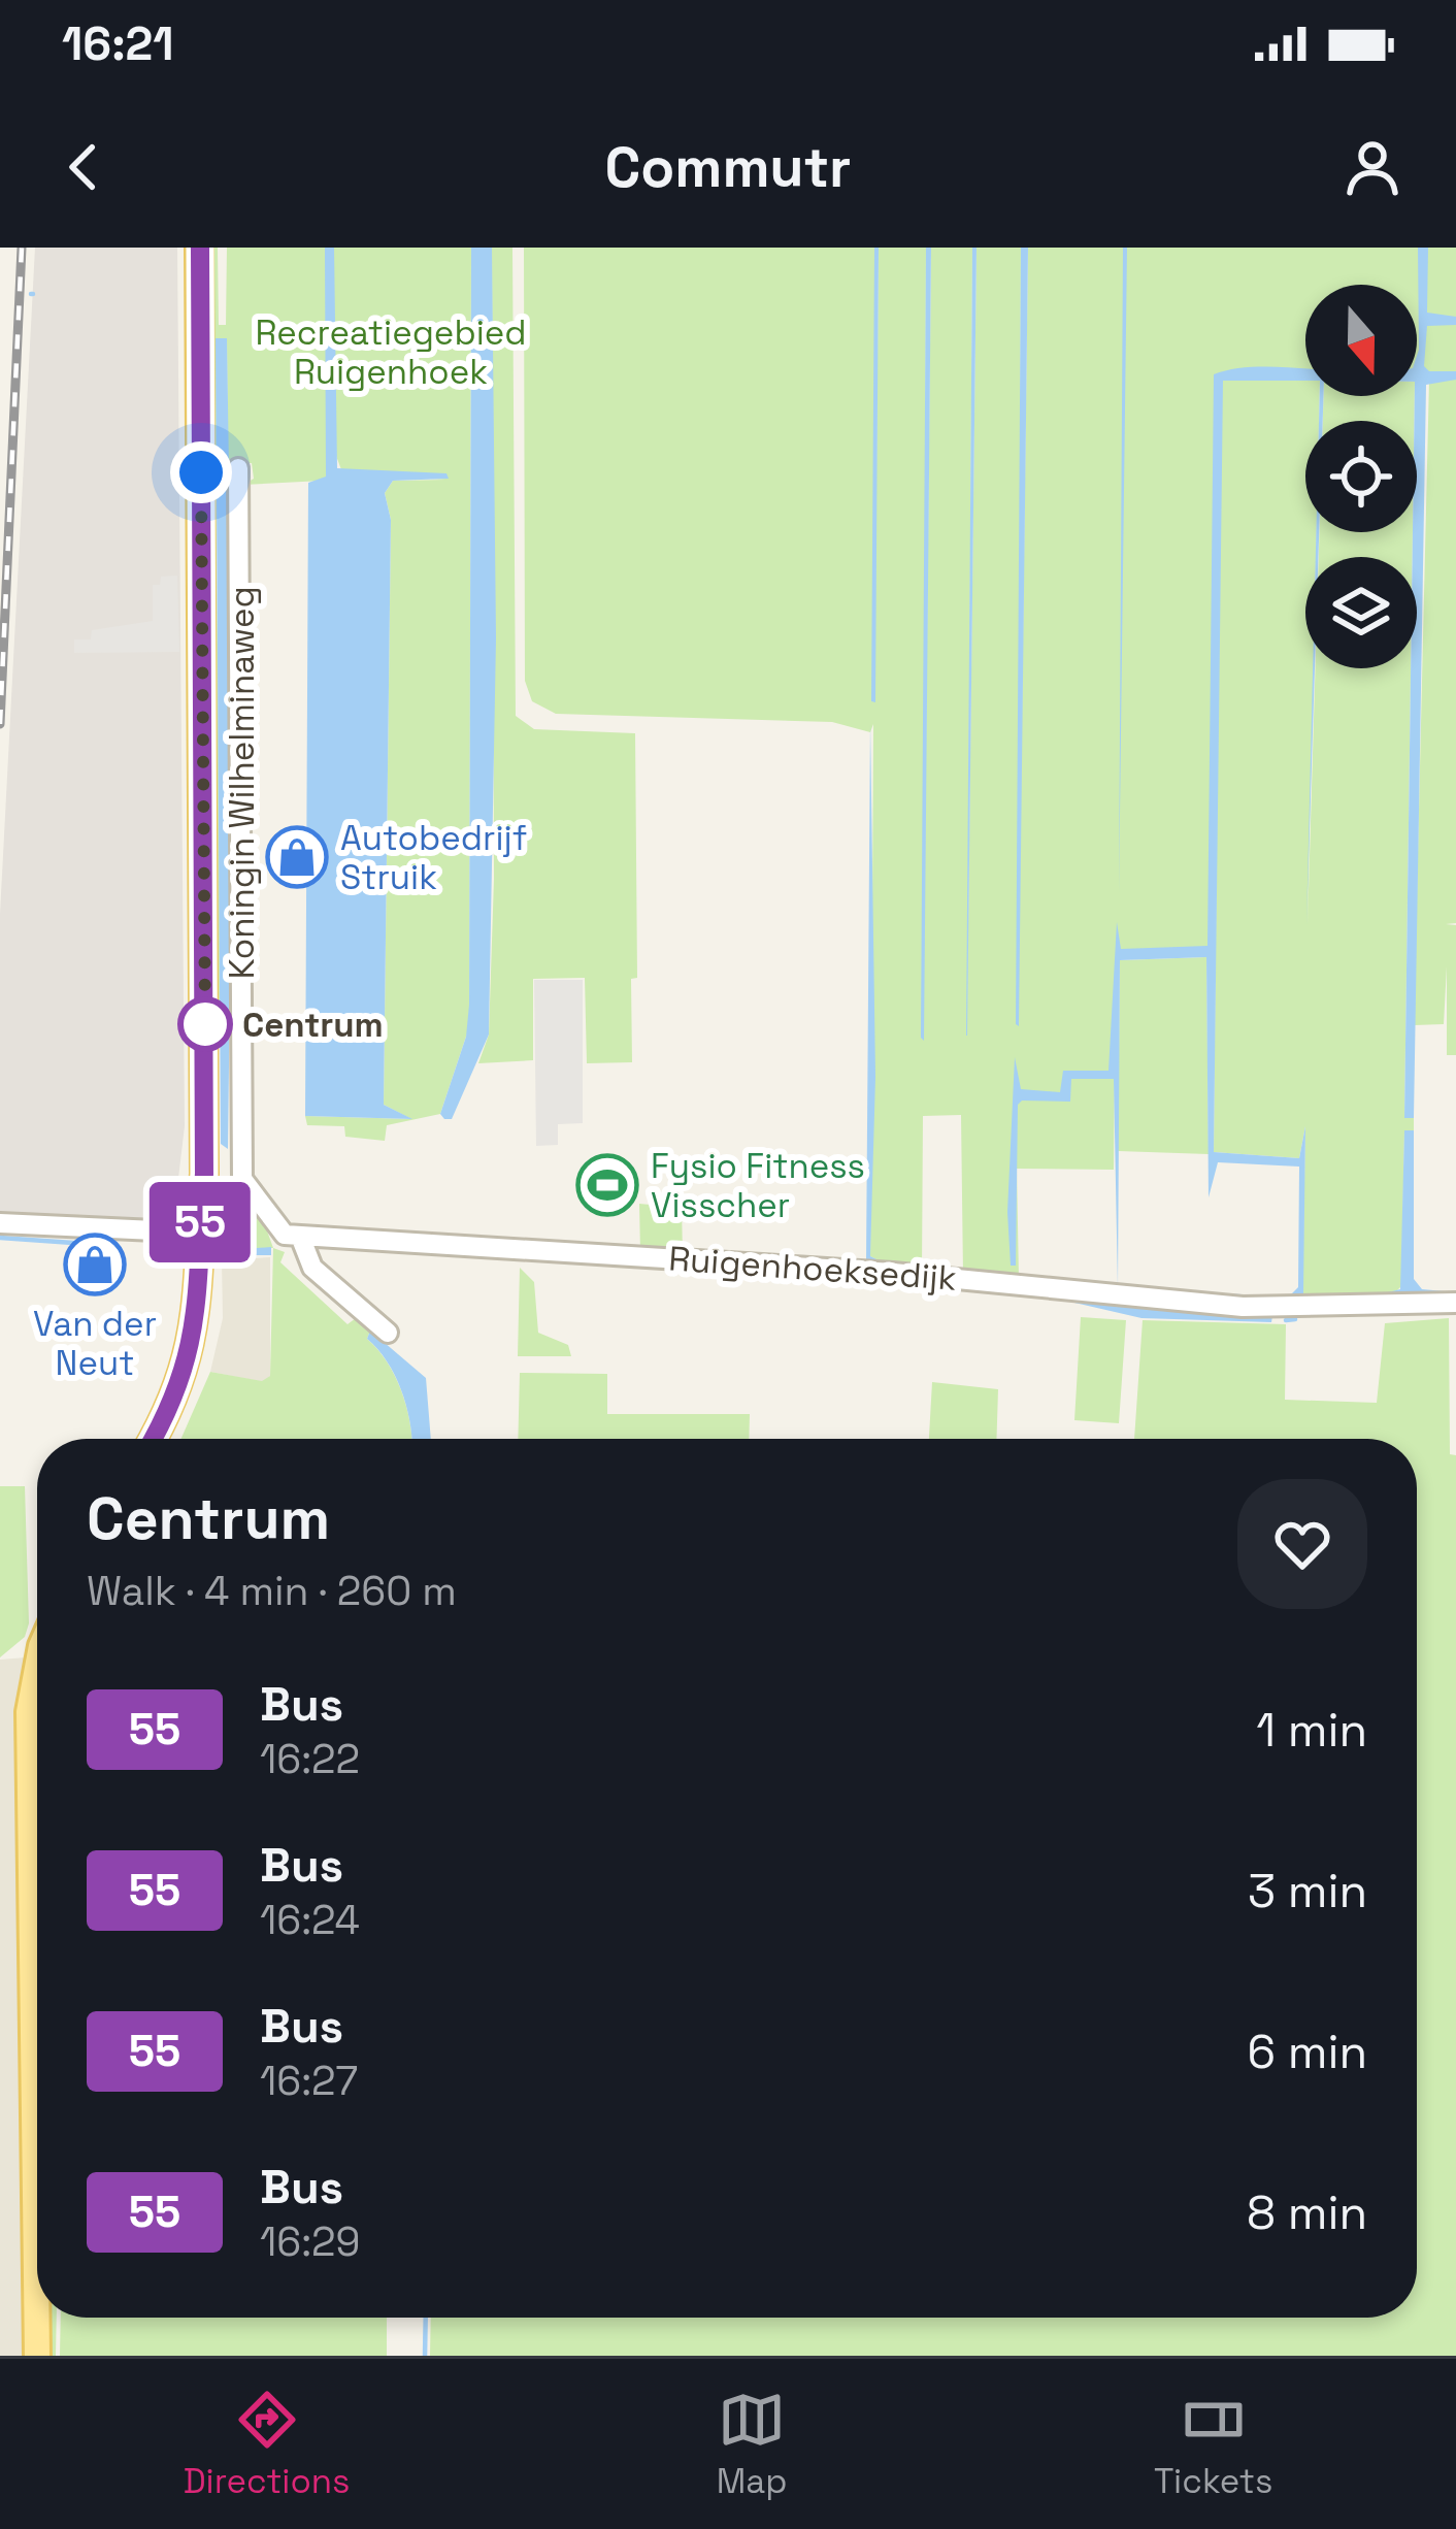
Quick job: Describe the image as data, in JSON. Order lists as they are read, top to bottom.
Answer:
{
  "streets": {
    "main road": ["Koningin Wilhelminaweg"],
    "street": ["Ruigenhoeksedijk"]
  },
  "parks": ["Recreatiegebied Ruigenhoek"],
  "places": {
    "shop": ["Autobedrijf Struik", "Van der Neut"],
    "other": ["Centrum"],
    "sports": ["Fysio Fitness Visscher"]
  },
  "lines": ["bus line 55"],
  "north": "bottom",
  "page": {
    "status": "16:21",
    "header": "Commutr",
    "on_map": "55",
    "heading": ["Centrum", "Walk · 4 min · 260 m"],
    "list": [
      {
        "mark": "55",
        "name": "Bus",
        "note": "16:22",
        "value": "1 min"
      },
      {
        "mark": "55",
        "name": "Bus",
        "note": "16:24",
        "value": "3 min"
      },
      {
        "mark": "55",
        "name": "Bus",
        "note": "16:27",
        "value": "6 min"
      },
      {
        "mark": "55",
        "name": "Bus",
        "note": "16:29",
        "value": "8 min"
      }
    ],
    "tabs": ["Directions", "Map", "Tickets"]
  }
}
